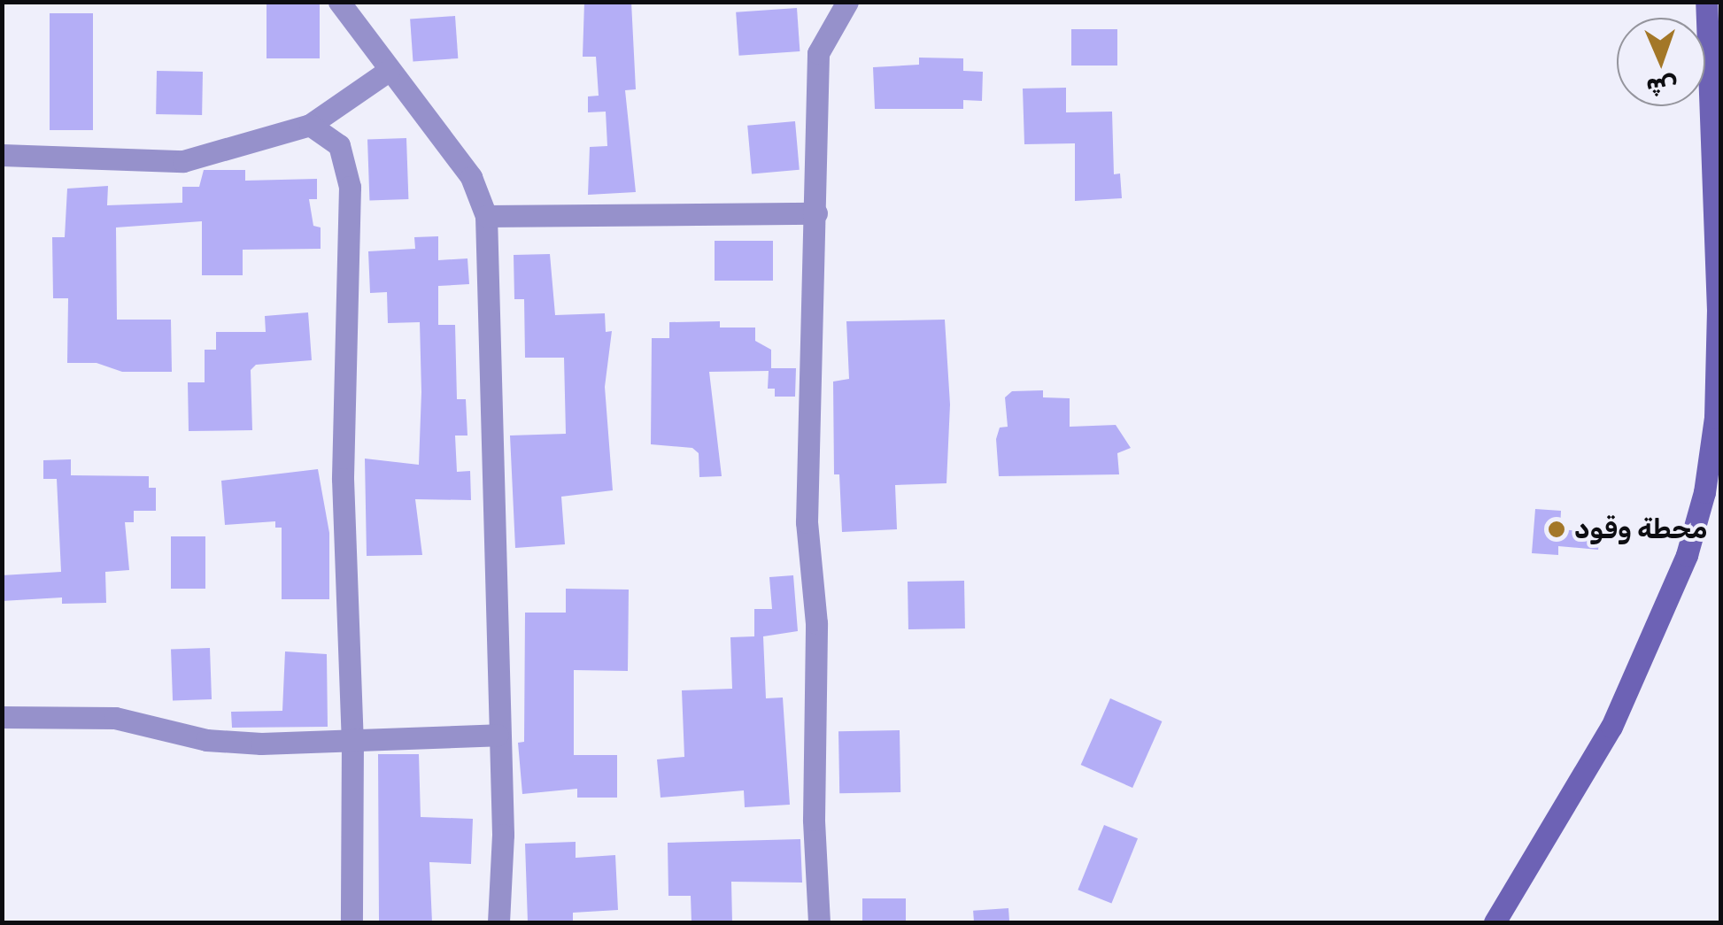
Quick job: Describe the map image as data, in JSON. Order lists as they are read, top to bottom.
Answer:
{
  "places": ["محطة وقود"],
  "north": "bottom"
}
